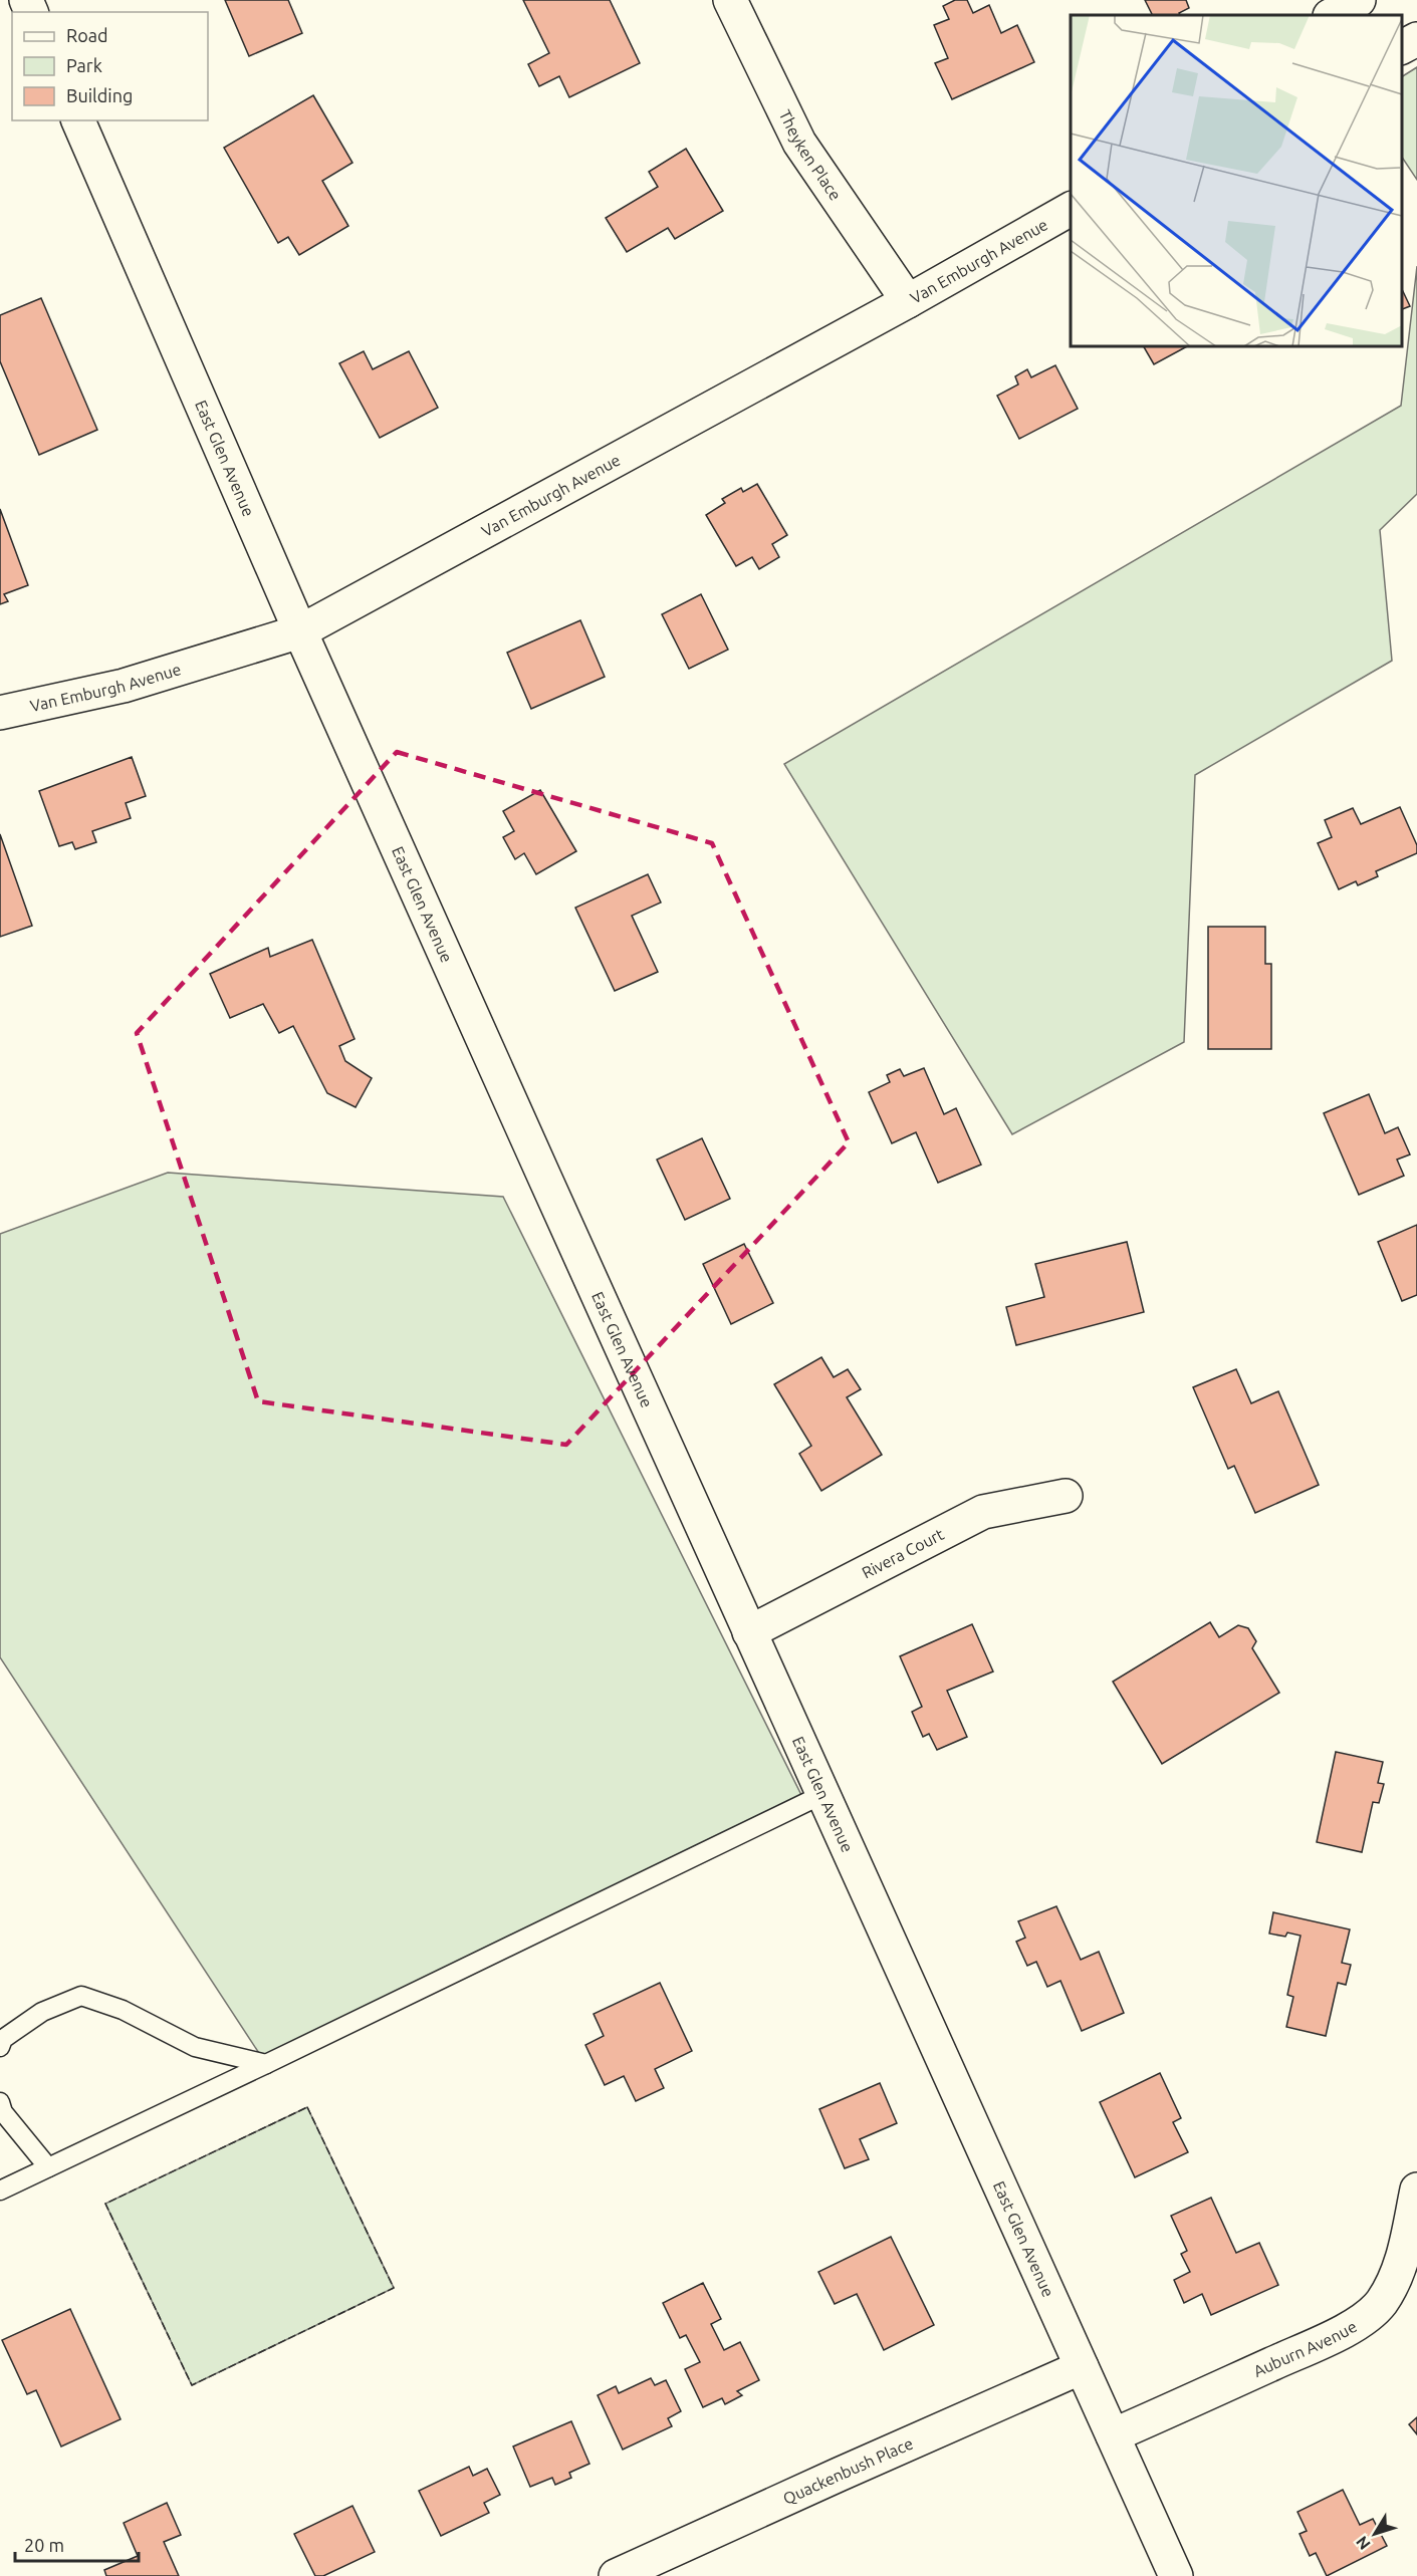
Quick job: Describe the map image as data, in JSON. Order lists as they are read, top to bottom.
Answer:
{
  "streets": {
    "street": [
      "Theyken Place",
      "Van Emburgh Avenue",
      "East Glen Avenue",
      "Rivera Court",
      "Auburn Avenue",
      "Quackenbush Place"
    ]
  },
  "crossings": [
    ["Theyken Place", "Van Emburgh Avenue"],
    ["Van Emburgh Avenue", "East Glen Avenue"],
    ["East Glen Avenue", "Rivera Court"],
    ["East Glen Avenue", "Auburn Avenue"],
    ["East Glen Avenue", "Quackenbush Place"]
  ],
  "legend": ["Road", "Park", "Building"],
  "scale_bar": "20 m",
  "north": "bottom left"
}
